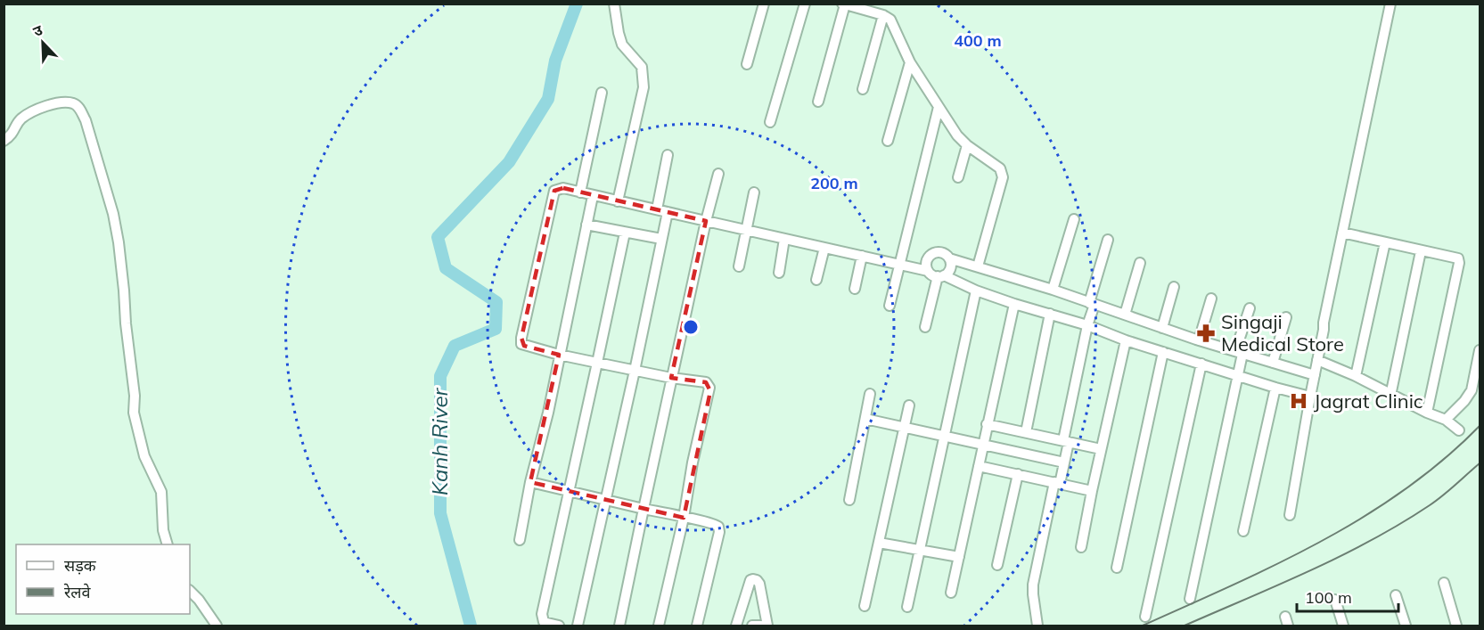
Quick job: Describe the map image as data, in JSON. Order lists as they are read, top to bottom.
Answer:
{
  "water": ["Kanh River"],
  "places": {
    "pharmacy": ["Singaji Medical Store"],
    "hospital": ["Jagrat Clinic"]
  },
  "legend": ["सड़क", "रेलवे"],
  "scale_bar": "100 m",
  "north": "top left",
  "rings": ["400 m", "200 m"]
}
